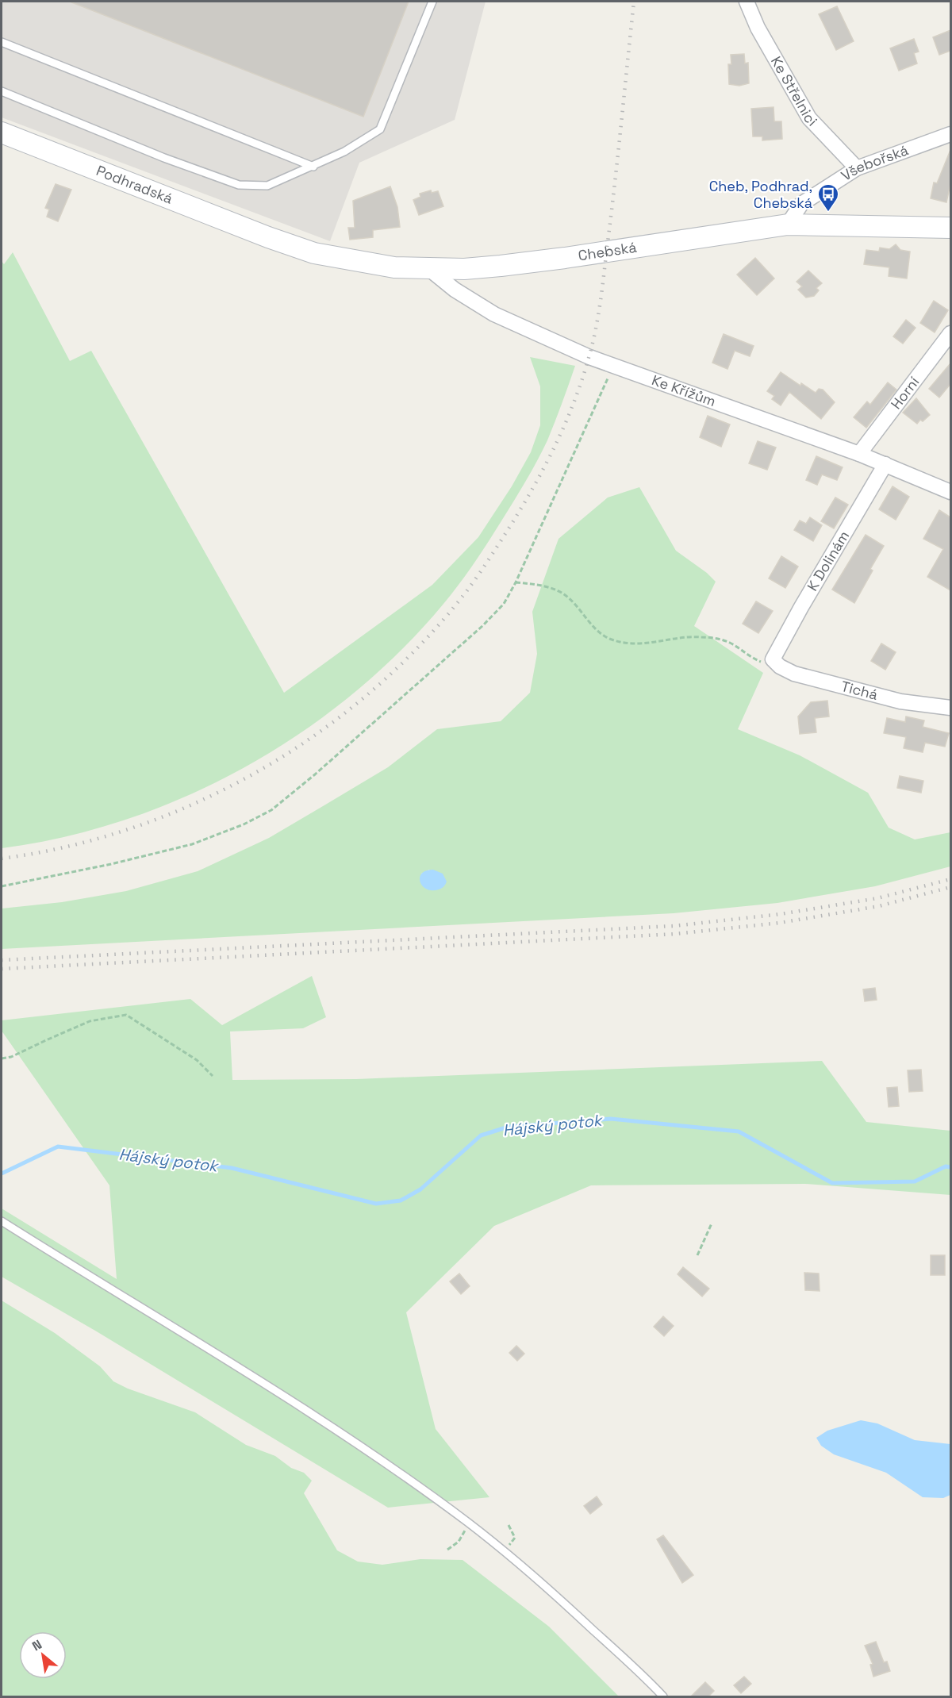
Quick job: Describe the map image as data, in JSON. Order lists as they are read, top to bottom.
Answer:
{
  "streets": {
    "street": [
      "Ke Střelnici",
      "Všebořská",
      "Podhradská",
      "Chebská",
      "Ke Křížům",
      "Horní",
      "K Dolinám",
      "Tichá"
    ]
  },
  "crossings": [
    ["Ke Střelnici", "Všebořská"],
    ["Všebořská", "Chebská"],
    ["Podhradská", "Chebská"],
    ["Chebská", "Ke Křížům"],
    ["Ke Křížům", "Horní"],
    ["Ke Křížům", "K Dolinám"],
    ["K Dolinám", "Tichá"]
  ],
  "water": ["Hájský potok"],
  "places": {
    "bus stop": ["Cheb, Podhrad, Chebská"]
  },
  "north": "top left"
}
